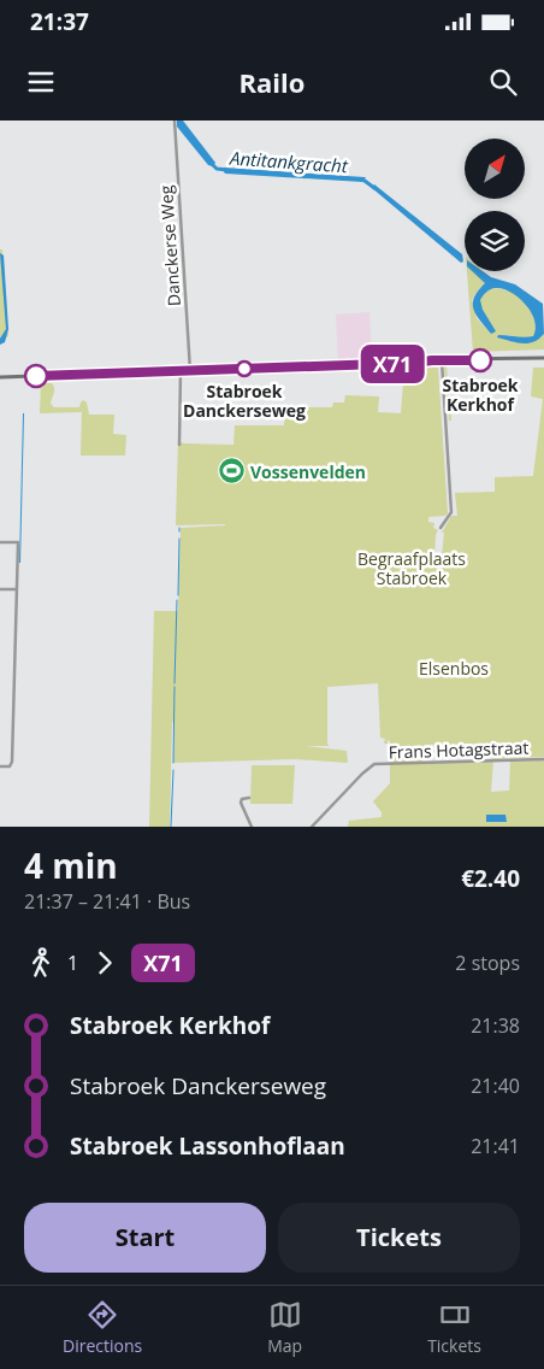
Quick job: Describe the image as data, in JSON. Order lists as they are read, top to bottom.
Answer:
{
  "streets": {
    "street": ["Danckerse Weg", "Frans Hotagstraat"]
  },
  "water": ["Antitankgracht"],
  "parks": ["Begraafplaats Stabroek", "Elsenbos"],
  "places": {
    "other": ["Stabroek Kerkhof", "Stabroek Danckerseweg"],
    "sports": ["Vossenvelden"]
  },
  "lines": ["bus line X71"],
  "north": "top right",
  "page": {
    "status": "21:37",
    "header": "Railo",
    "on_map": "X71",
    "heading": ["4 min", "21:37 – 21:41 · Bus", "€2.40"],
    "legs": ["1", "X71", "2 stops"],
    "list": [
      {
        "name": "Stabroek Kerkhof",
        "value": "21:38"
      },
      {
        "name": "Stabroek Danckerseweg",
        "value": "21:40"
      },
      {
        "name": "Stabroek Lassonhoflaan",
        "value": "21:41"
      }
    ],
    "buttons": ["Start", "Tickets"],
    "tabs": ["Directions", "Map", "Tickets"]
  }
}
